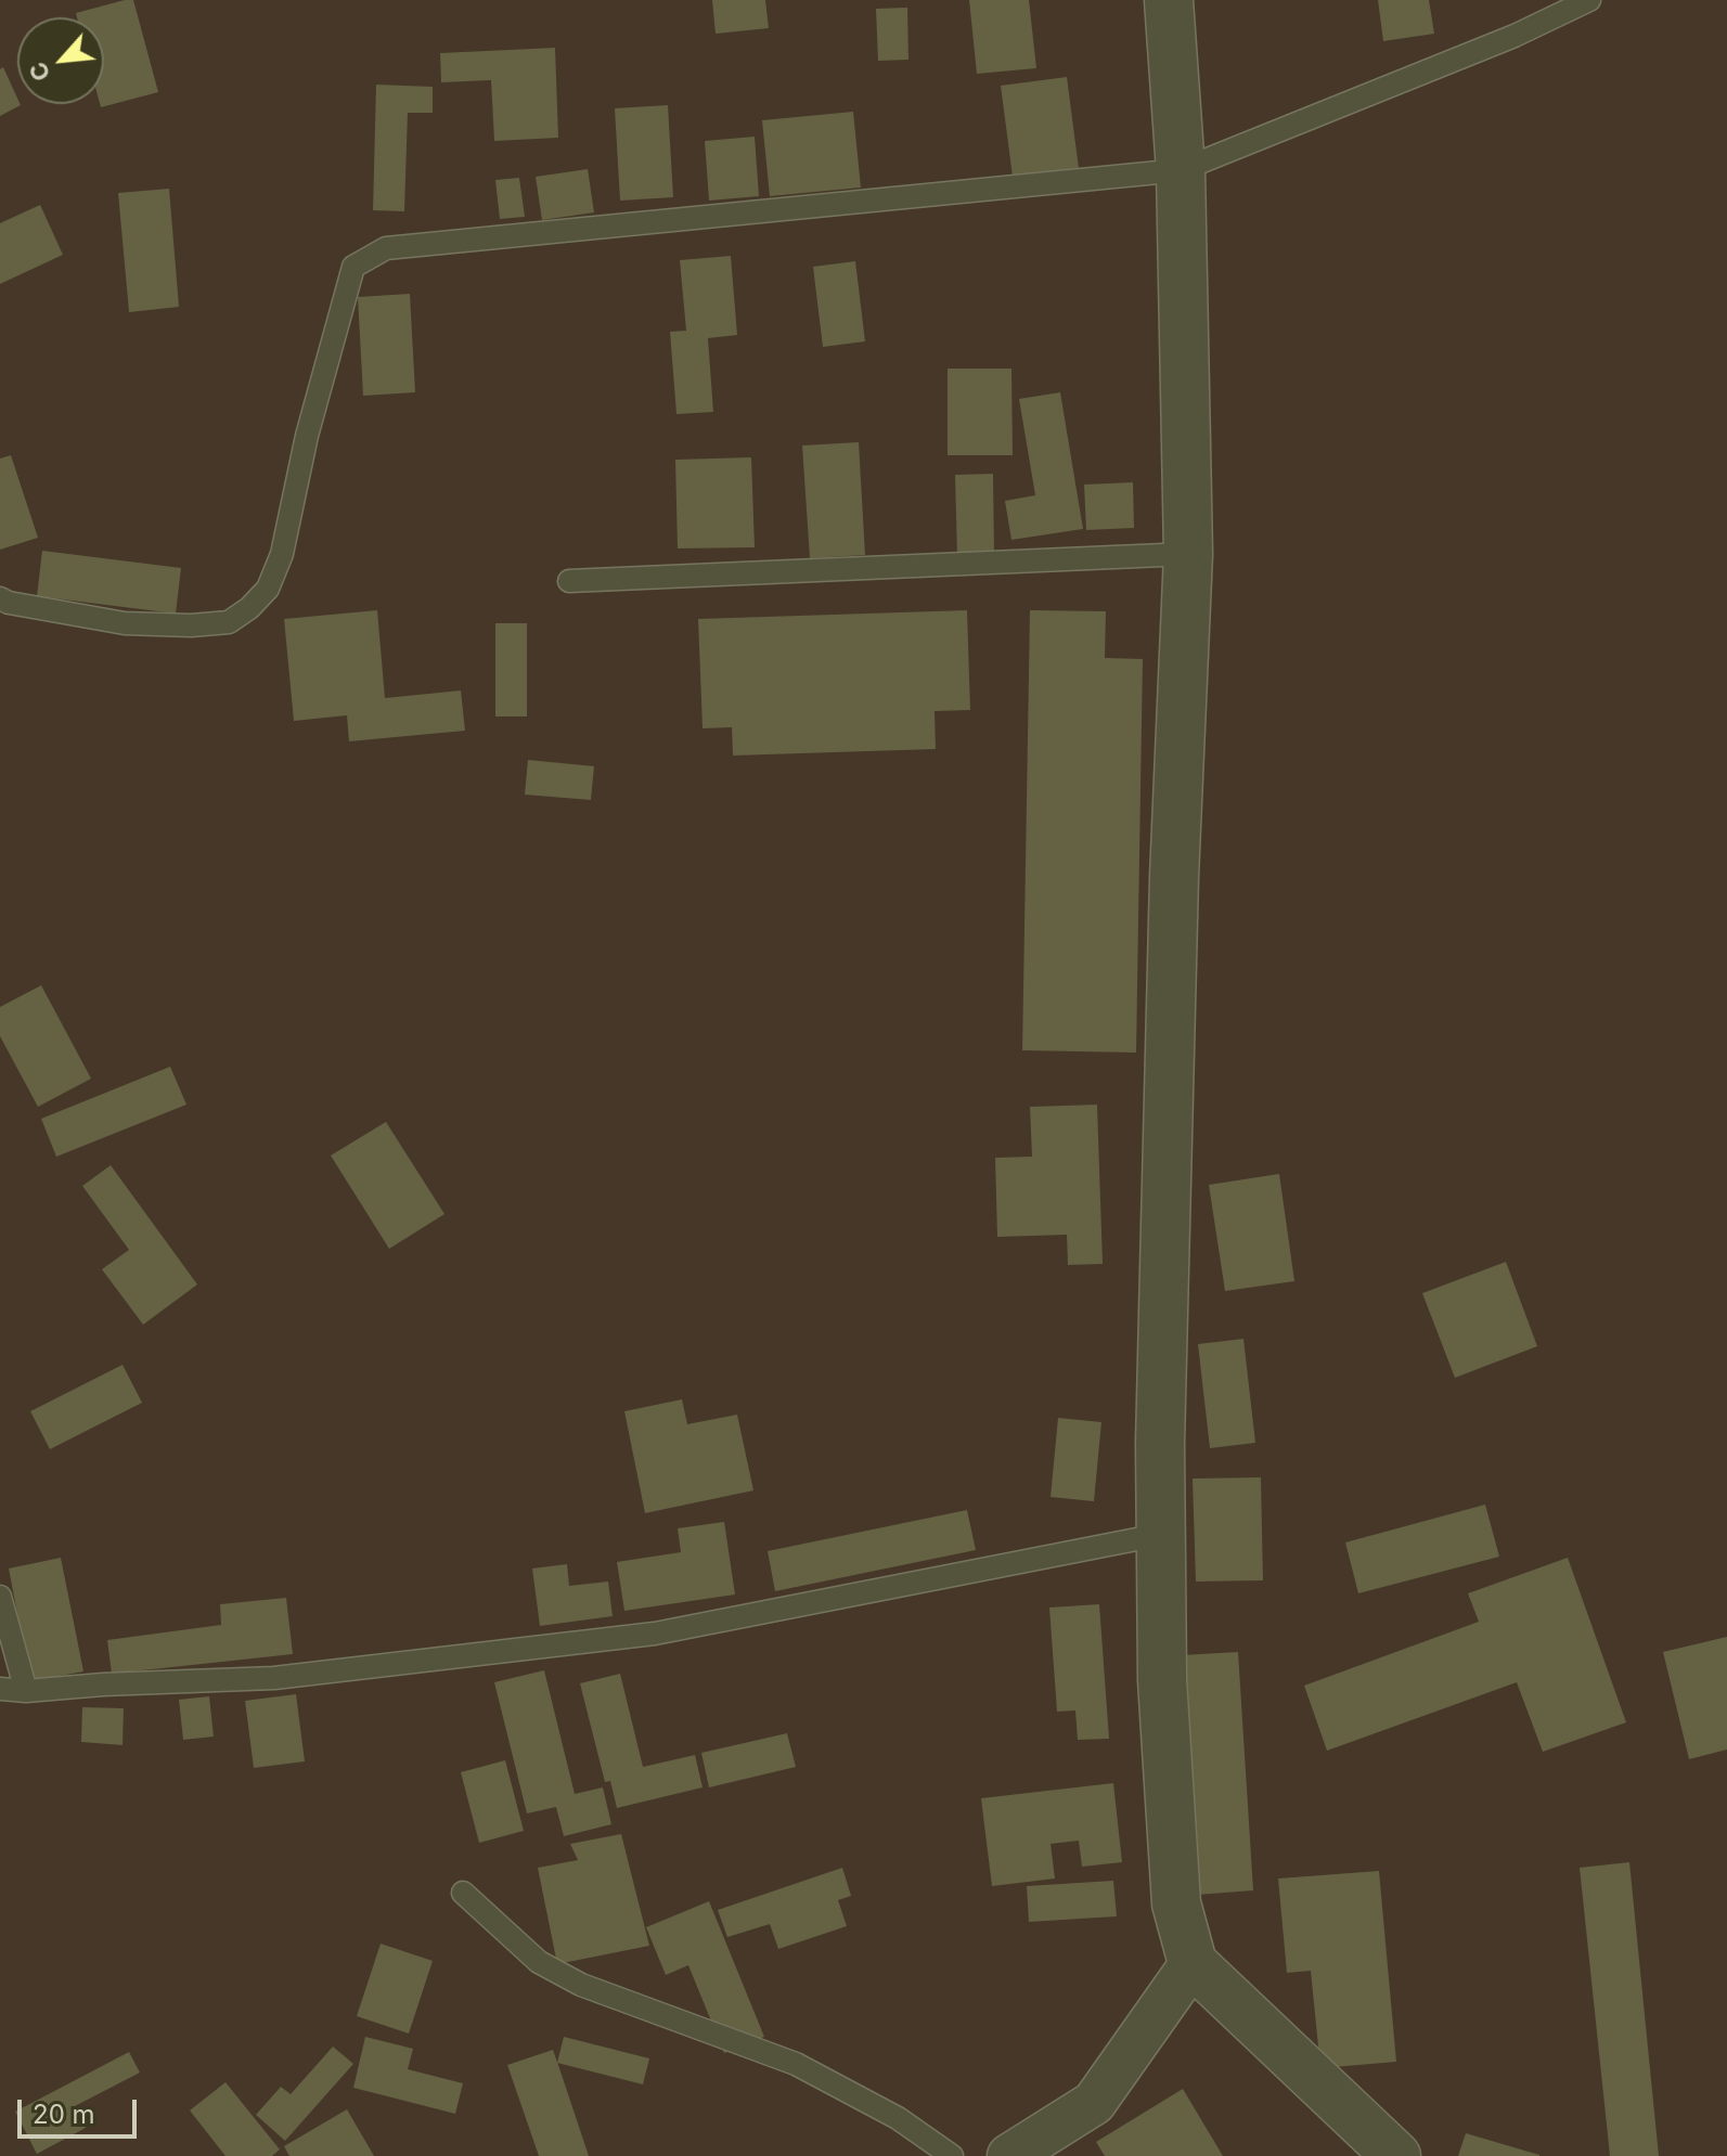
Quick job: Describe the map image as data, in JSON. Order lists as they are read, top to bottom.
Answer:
{
  "scale_bar": "20 m",
  "north": "bottom left"
}
